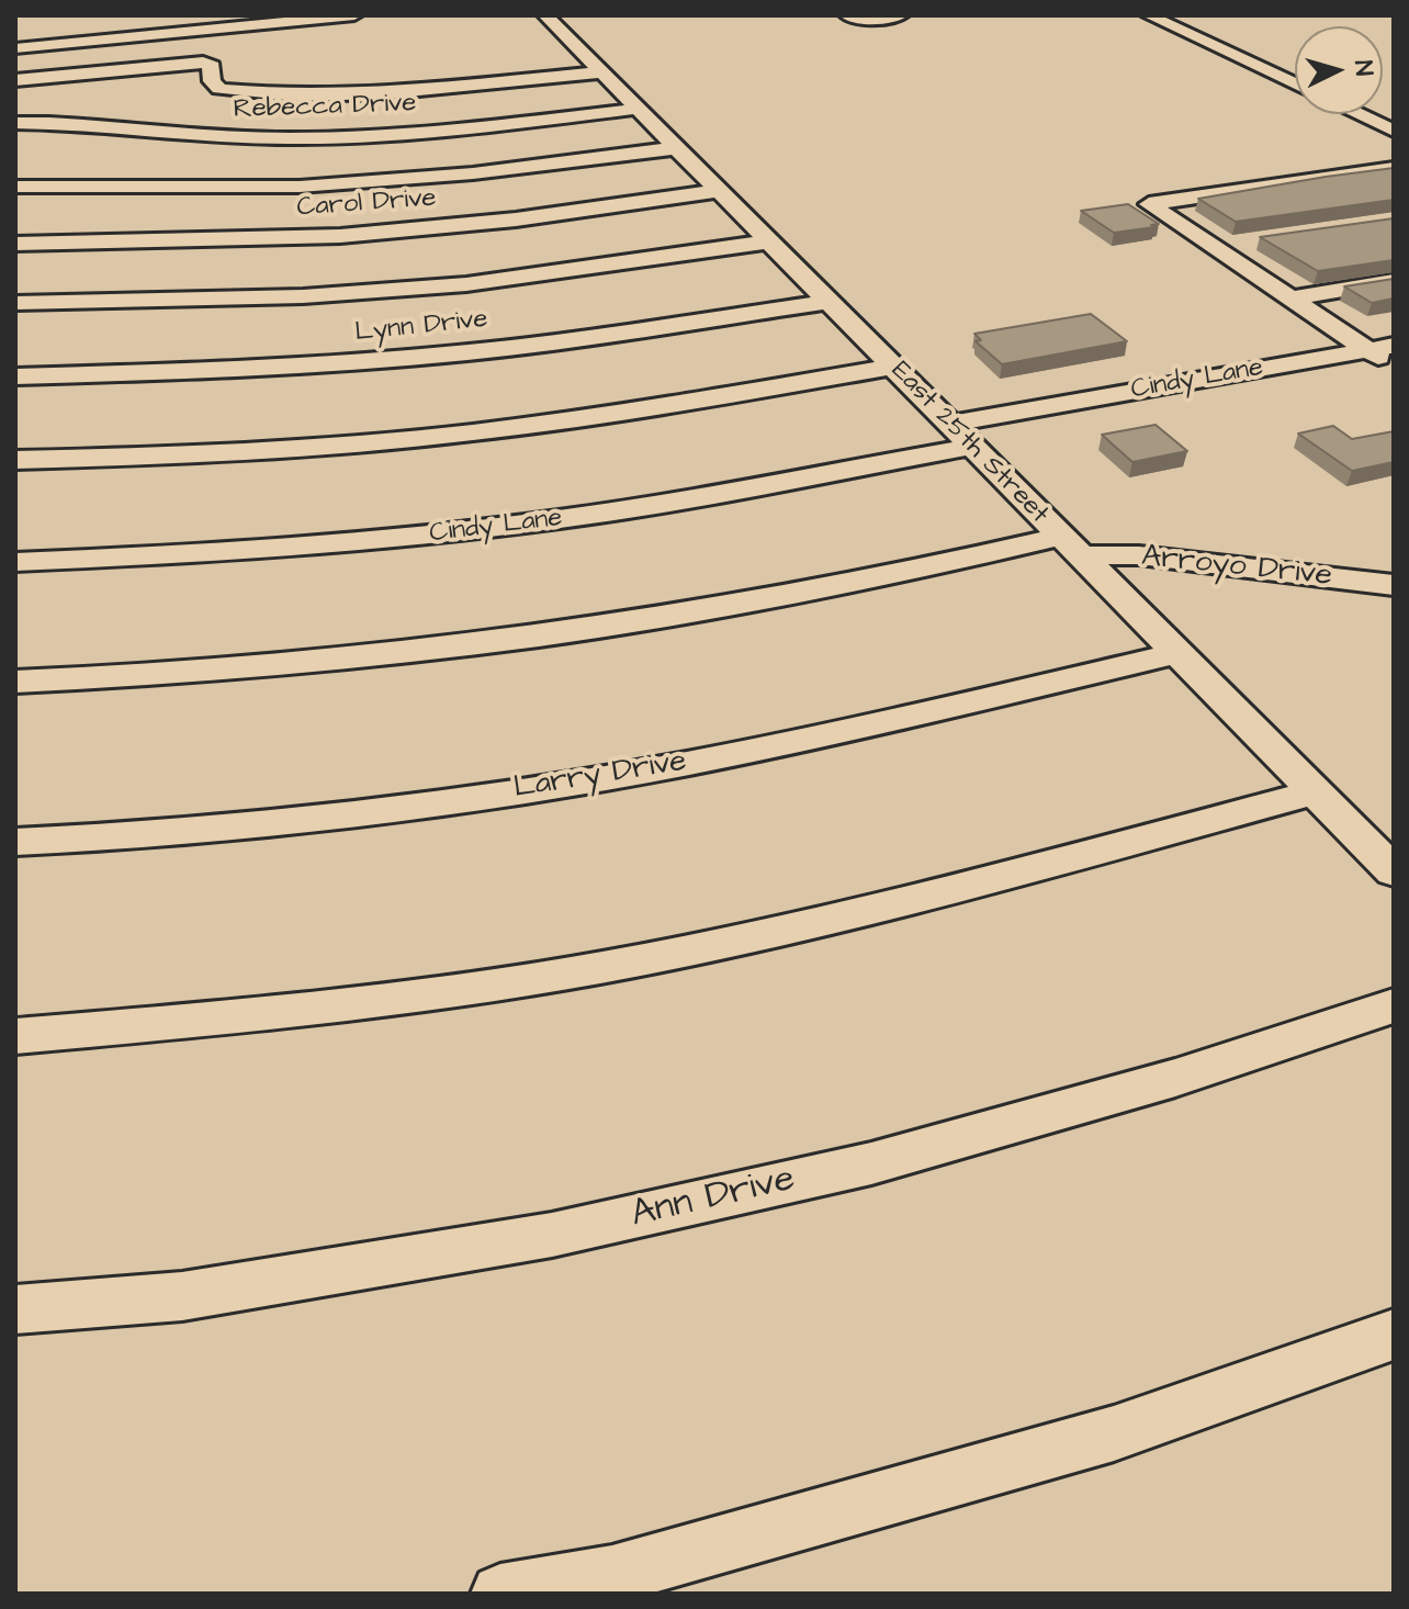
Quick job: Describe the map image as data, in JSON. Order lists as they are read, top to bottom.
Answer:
{
  "streets": {
    "street": [
      "Rebecca Drive",
      "Carol Drive",
      "Lynn Drive",
      "Cindy Lane",
      "East 25th Street",
      "Arroyo Drive",
      "Larry Drive",
      "Ann Drive"
    ]
  },
  "crossings": [
    ["Rebecca Drive", "East 25th Street"],
    ["Carol Drive", "East 25th Street"],
    ["Lynn Drive", "East 25th Street"],
    ["Cindy Lane", "East 25th Street"],
    ["East 25th Street", "Arroyo Drive"],
    ["East 25th Street", "Larry Drive"]
  ],
  "north": "right"
}
